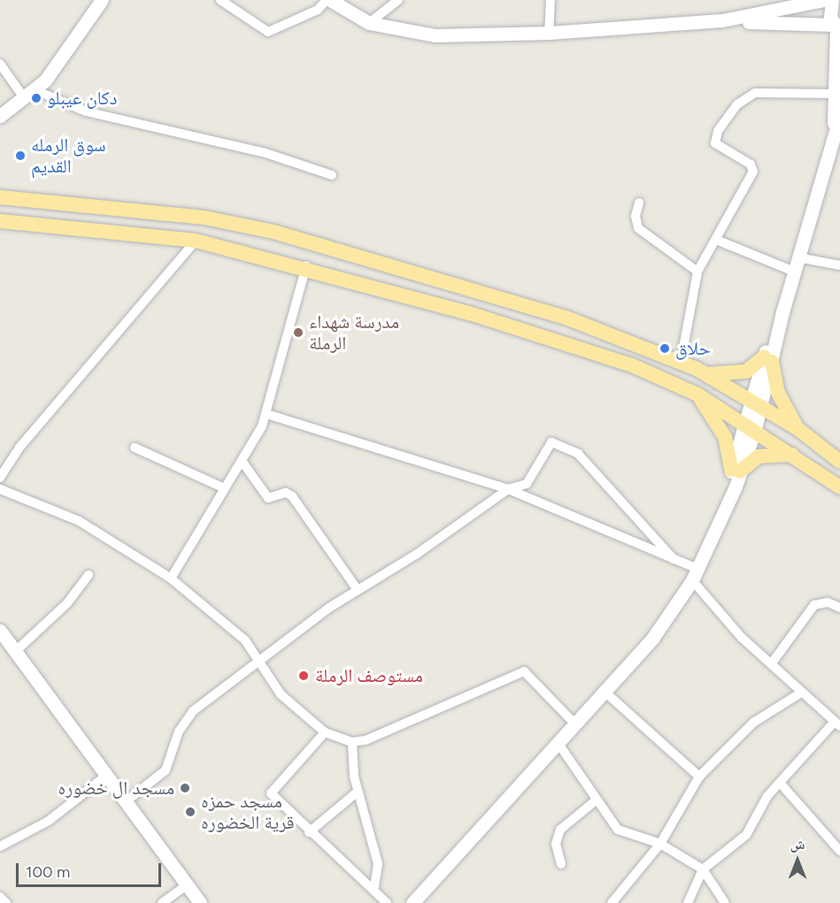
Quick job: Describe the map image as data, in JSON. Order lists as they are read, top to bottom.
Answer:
{
  "places": [
    "دكان عيبلو",
    "سوق الرمله القديم",
    "مدرسة شهداء الرملة",
    "حلاق",
    "مستوصف الرملة",
    "مسجد ال خضوره",
    "مسجد حمزه قرية الخضوره"
  ],
  "scale_bar": "100 m",
  "north": "top"
}
